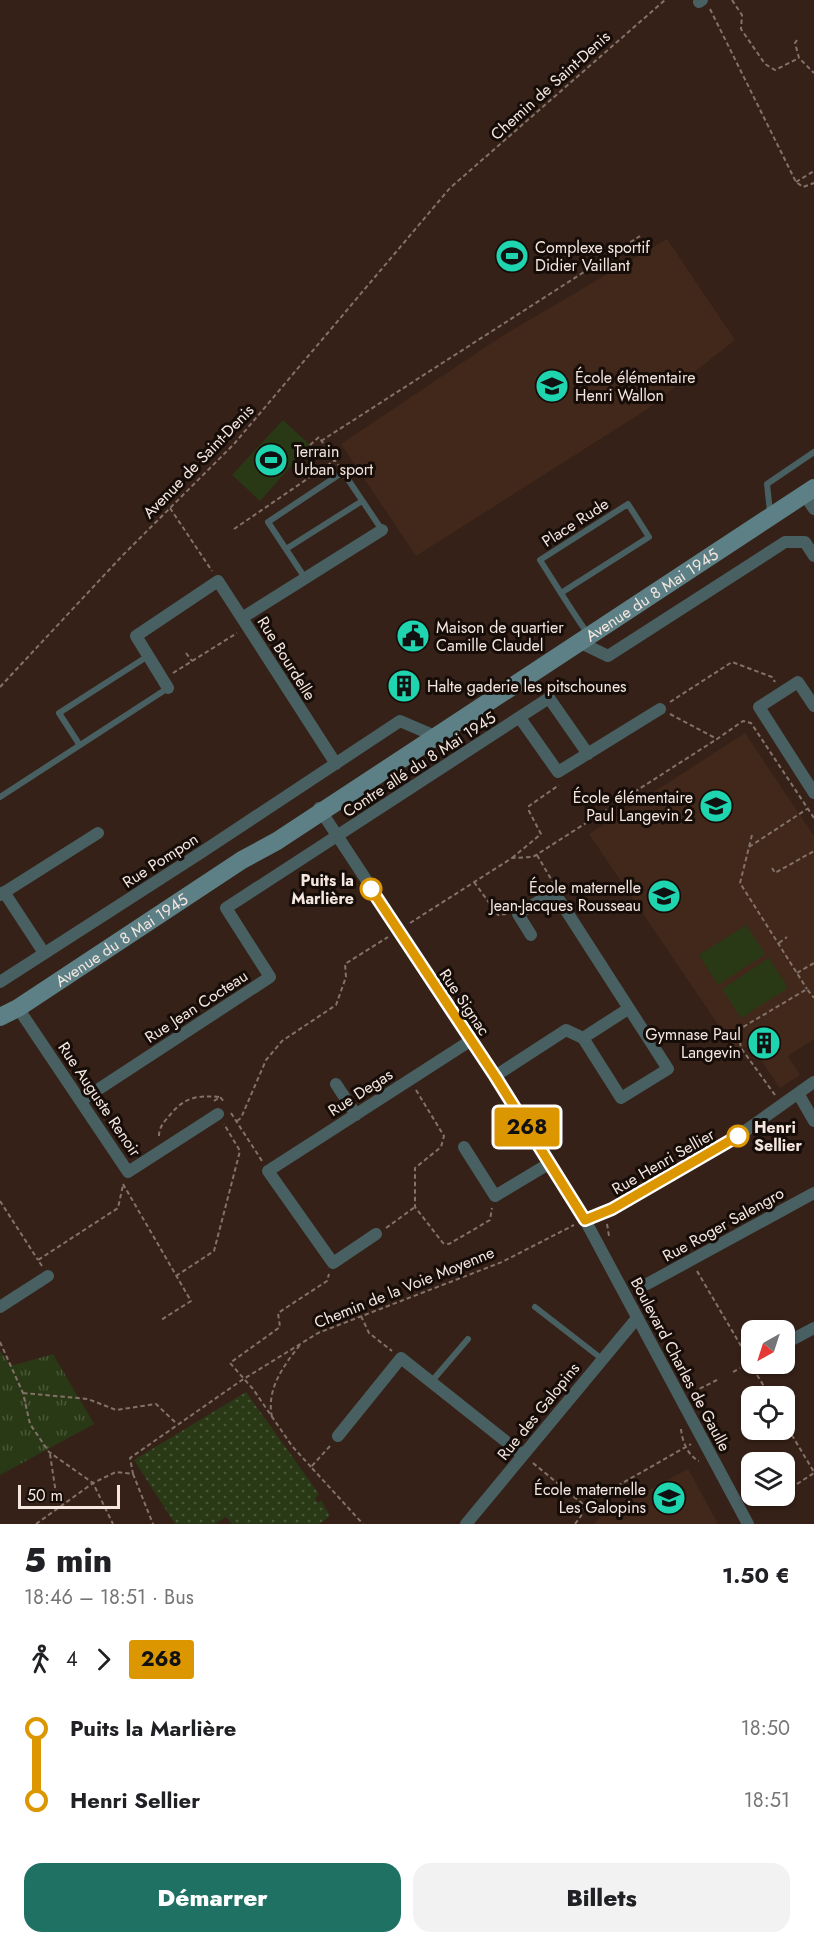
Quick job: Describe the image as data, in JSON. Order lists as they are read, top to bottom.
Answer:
{
  "streets": {
    "main road": ["Avenue du 8 Mai 1945"],
    "street": [
      "Rue Bourdelle",
      "Contre allé du 8 Mai 1945",
      "Rue Pompon",
      "Rue Signac",
      "Rue Jean Cocteau",
      "Rue Degas",
      "Rue Auguste Renoir",
      "Rue Henri Sellier",
      "Rue Roger Salengro",
      "Boulevard Charles de Gaulle",
      "Rue des Galopins"
    ],
    "lane": ["Place Rude"],
    "path": ["Chemin de Saint-Denis", "Avenue de Saint-Denis", "Chemin de la Voie Moyenne"]
  },
  "crossings": [
    ["Chemin de Saint-Denis", "Avenue de Saint-Denis"],
    ["Place Rude", "Avenue du 8 Mai 1945"],
    ["Avenue du 8 Mai 1945", "Rue Pompon"],
    ["Avenue du 8 Mai 1945", "Rue Signac"],
    ["Avenue du 8 Mai 1945", "Rue Auguste Renoir"],
    ["Rue Bourdelle", "Rue Pompon"],
    ["Contre allé du 8 Mai 1945", "Rue Signac"],
    ["Contre allé du 8 Mai 1945", "Rue Jean Cocteau"],
    ["Rue Signac", "Rue Jean Cocteau"],
    ["Rue Signac", "Rue Degas"],
    ["Rue Signac", "Rue Henri Sellier"],
    ["Rue Signac", "Chemin de la Voie Moyenne"],
    ["Rue Signac", "Boulevard Charles de Gaulle"],
    ["Rue Jean Cocteau", "Rue Auguste Renoir"],
    ["Rue Henri Sellier", "Chemin de la Voie Moyenne"],
    ["Rue Henri Sellier", "Boulevard Charles de Gaulle"],
    ["Chemin de la Voie Moyenne", "Boulevard Charles de Gaulle"],
    ["Boulevard Charles de Gaulle", "Rue des Galopins"]
  ],
  "places": {
    "sports": ["Complexe sportif Didier Vaillant", "Terrain Urban sport"],
    "school or university": [
      "École élémentaire Henri Wallon",
      "École élémentaire Paul Langevin 2",
      "École maternelle Jean-Jacques Rousseau",
      "École maternelle Les Galopins"
    ],
    "public building": ["Maison de quartier Camille Claudel"],
    "building": ["Halte gaderie les pitschounes", "Gymnase Paul Langevin"],
    "other": ["Puits la Marlière", "Henri Sellier"]
  },
  "lines": ["bus line 268"],
  "scale_bar": "50 m",
  "north": "bottom left",
  "page": {
    "on_map": "268",
    "scale": "50 m",
    "heading": ["5 min", "18:46 – 18:51 · Bus", "1.50 €"],
    "legs": ["4", "268"],
    "list": [
      {
        "name": "Puits la Marlière",
        "value": "18:50"
      },
      {
        "name": "Henri Sellier",
        "value": "18:51"
      }
    ],
    "buttons": ["Démarrer", "Billets"]
  }
}
